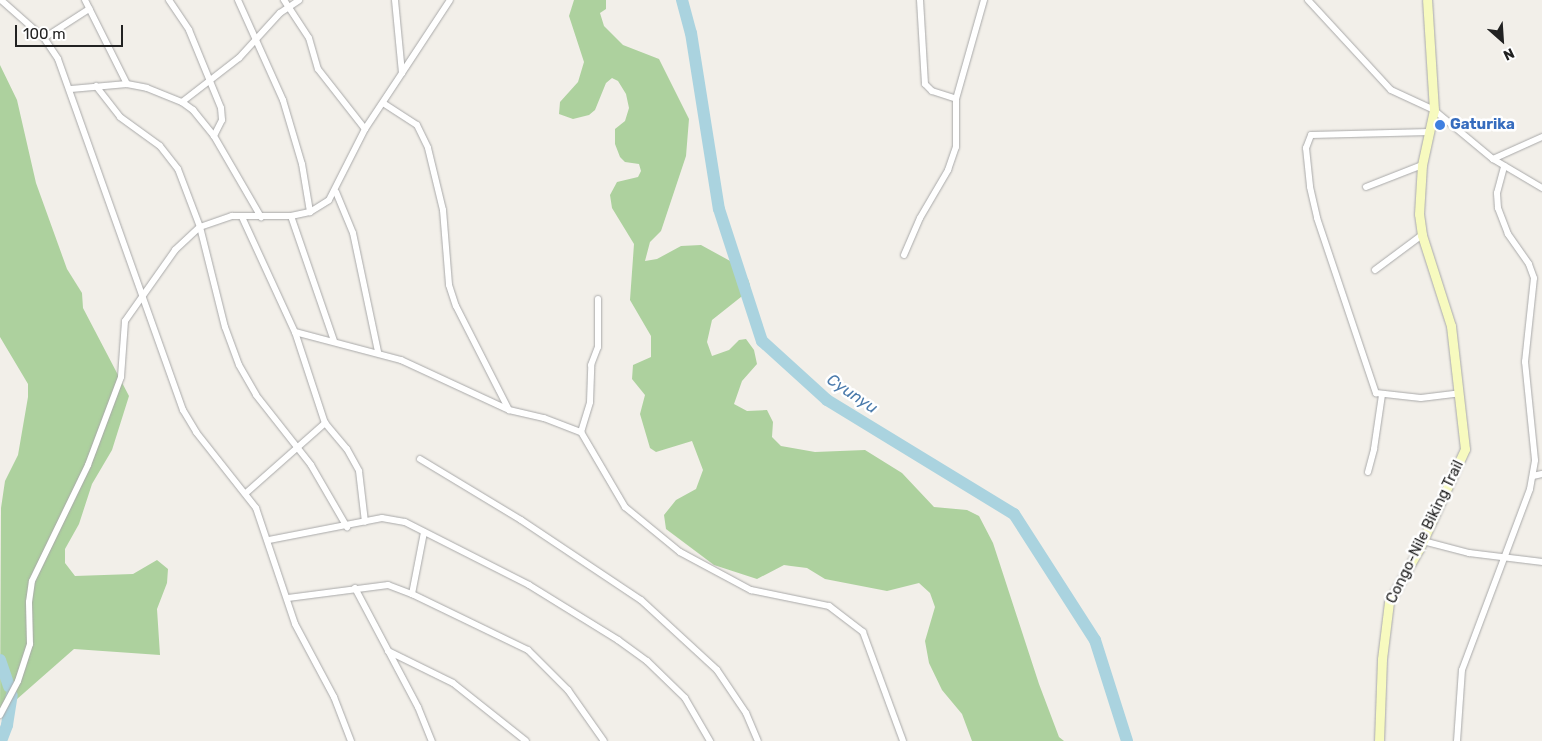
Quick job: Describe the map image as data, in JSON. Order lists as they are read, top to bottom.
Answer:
{
  "streets": {
    "main road": ["Congo-Nile Biking Trail"]
  },
  "water": ["Cyunyu"],
  "places": ["Gaturika"],
  "scale_bar": "100 m",
  "north": "bottom right"
}
